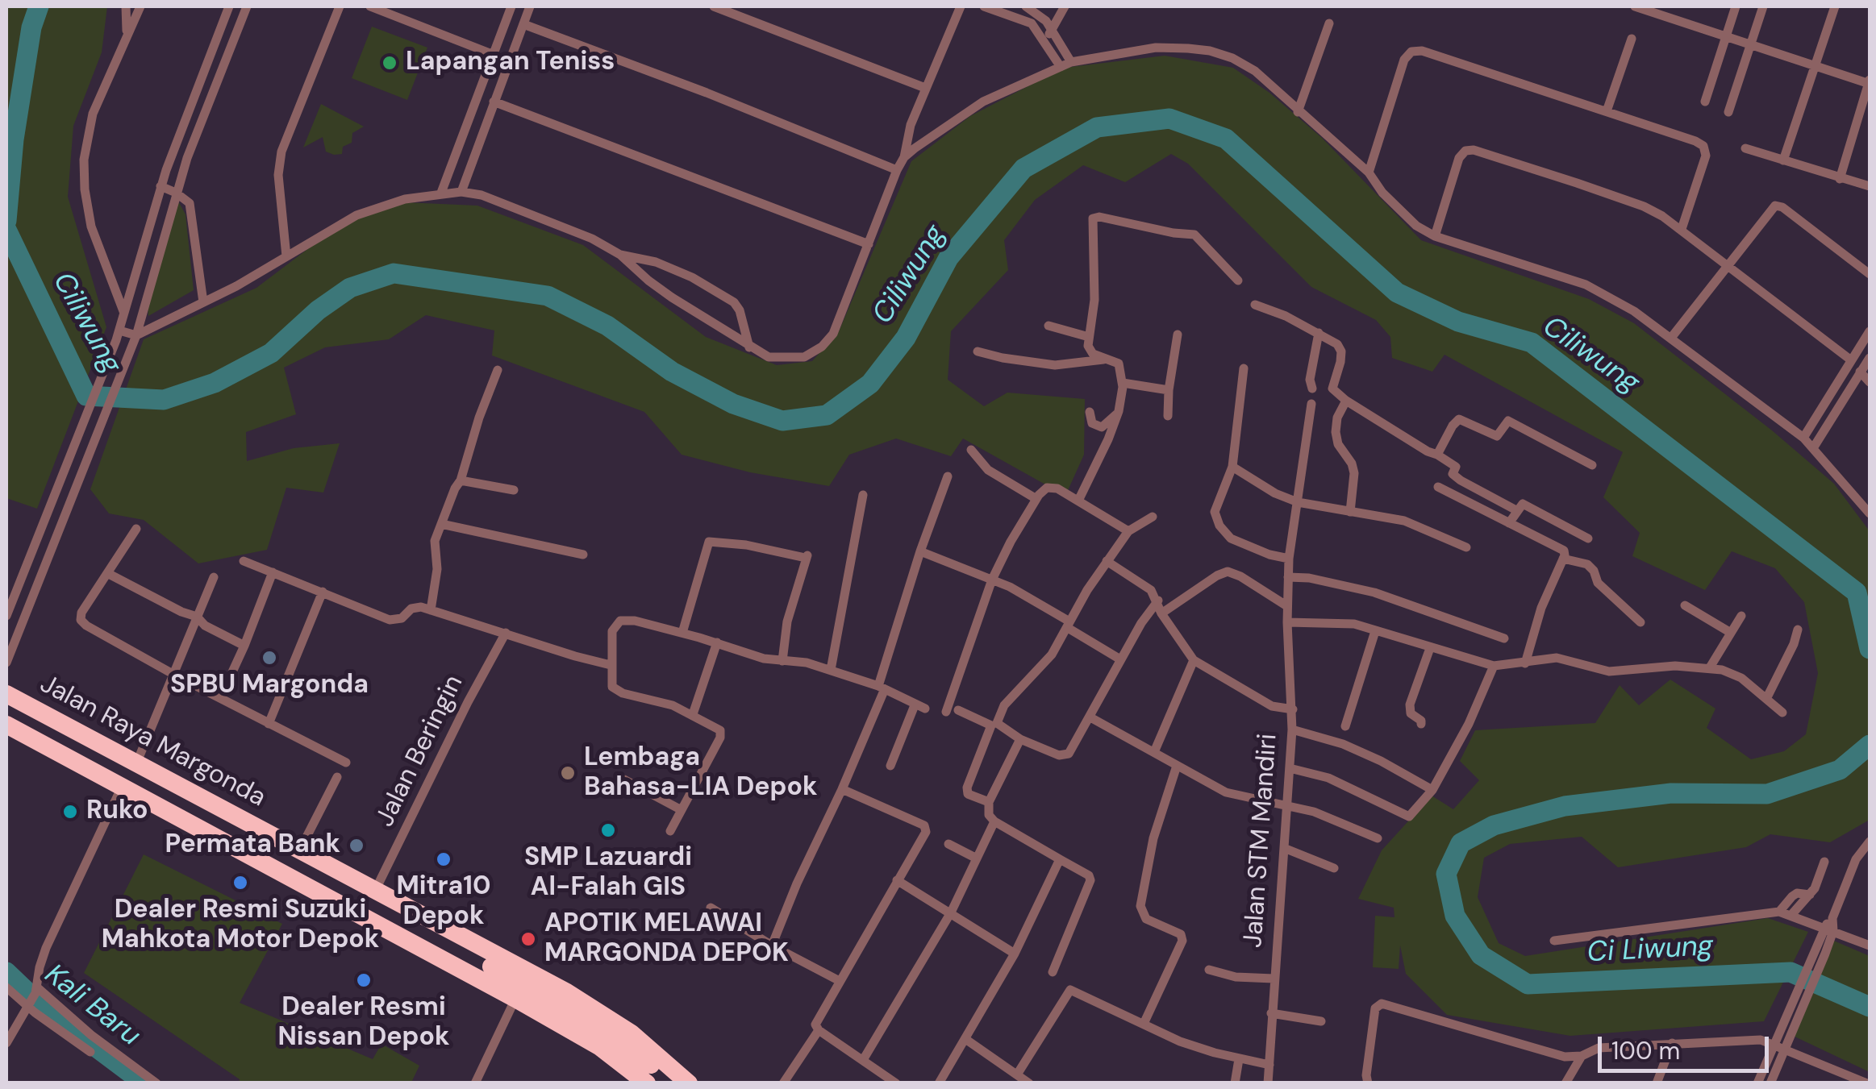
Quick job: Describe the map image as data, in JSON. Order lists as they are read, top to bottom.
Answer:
{
  "streets": {
    "highway": ["Jalan Raya Margonda"],
    "street": ["Jalan Beringin", "Jalan STM Mandiri"]
  },
  "crossings": [
    ["Jalan Raya Margonda", "Jalan Beringin"]
  ],
  "water": ["Ciliwung", "Ci Liwung", "Kali Baru"],
  "places": [
    "Lapangan Teniss",
    "SPBU Margonda",
    "Lembaga Bahasa-LIA Depok",
    "Ruko",
    "SMP Lazuardi Al-Falah GIS",
    "Permata Bank",
    "Mitra10 Depok",
    "Dealer Resmi Suzuki Mahkota Motor Depok",
    "APOTIK MELAWAI MARGONDA DEPOK",
    "Dealer Resmi Nissan Depok"
  ],
  "scale_bar": "100 m"
}
